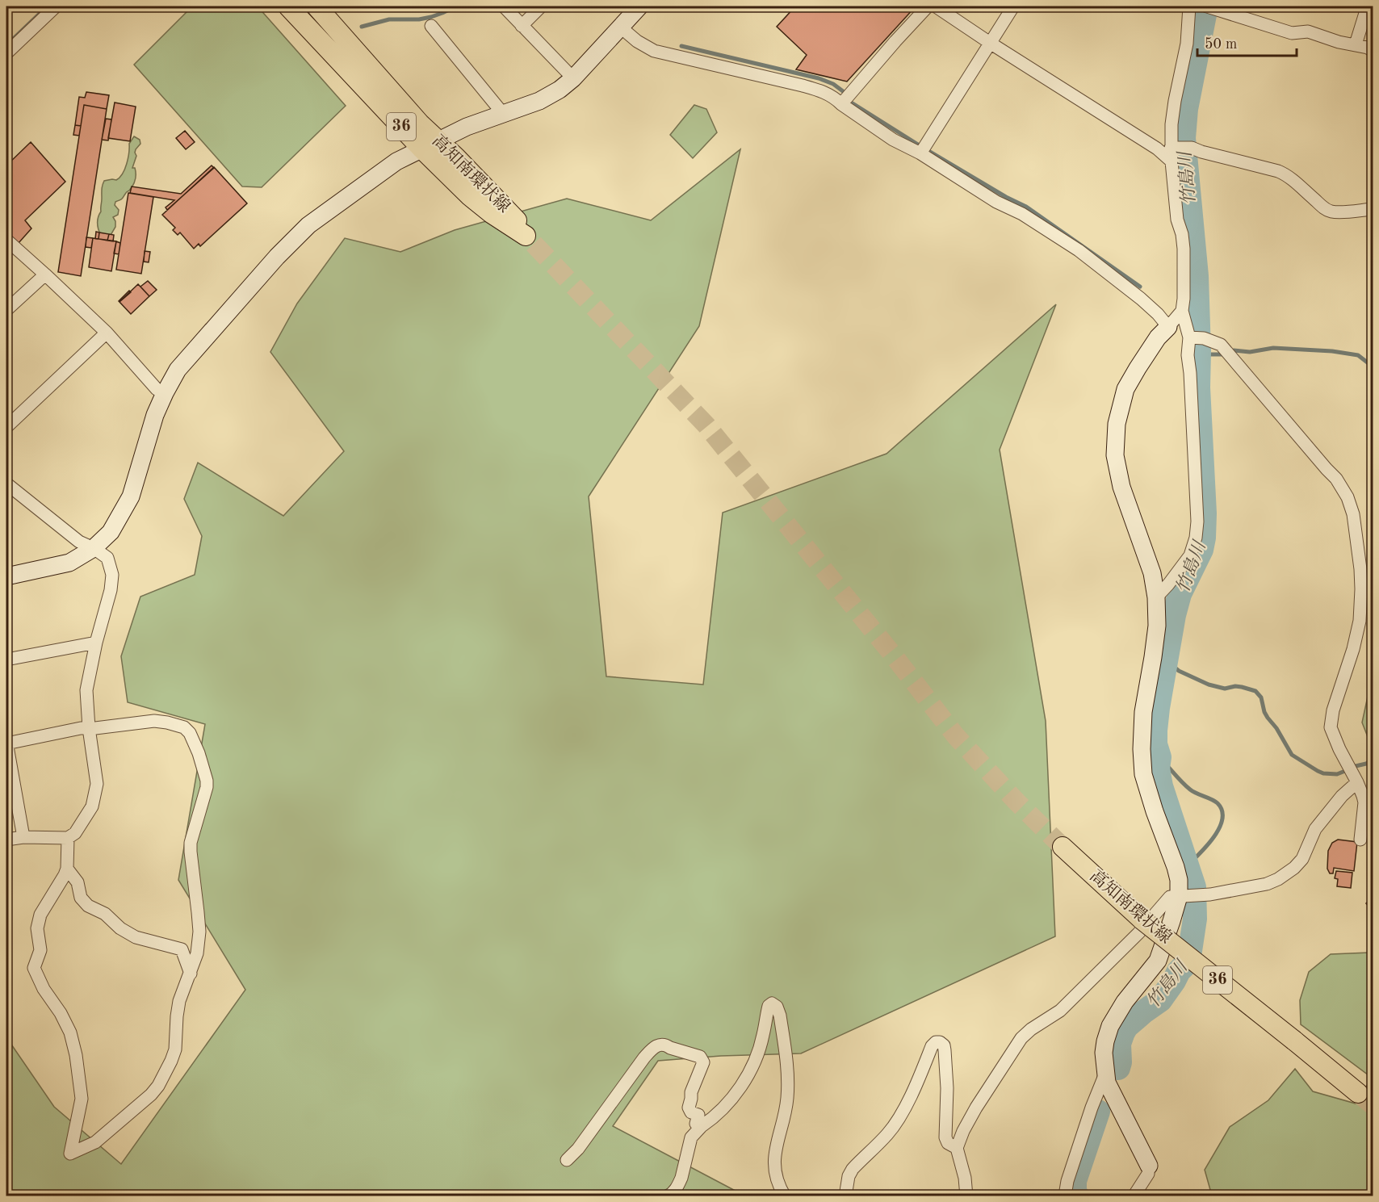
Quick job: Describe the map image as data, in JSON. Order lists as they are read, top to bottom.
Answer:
{
  "streets": {
    "main road": ["36", "高知南環状線"]
  },
  "water": ["竹島川"],
  "scale_bar": "50 m"
}
